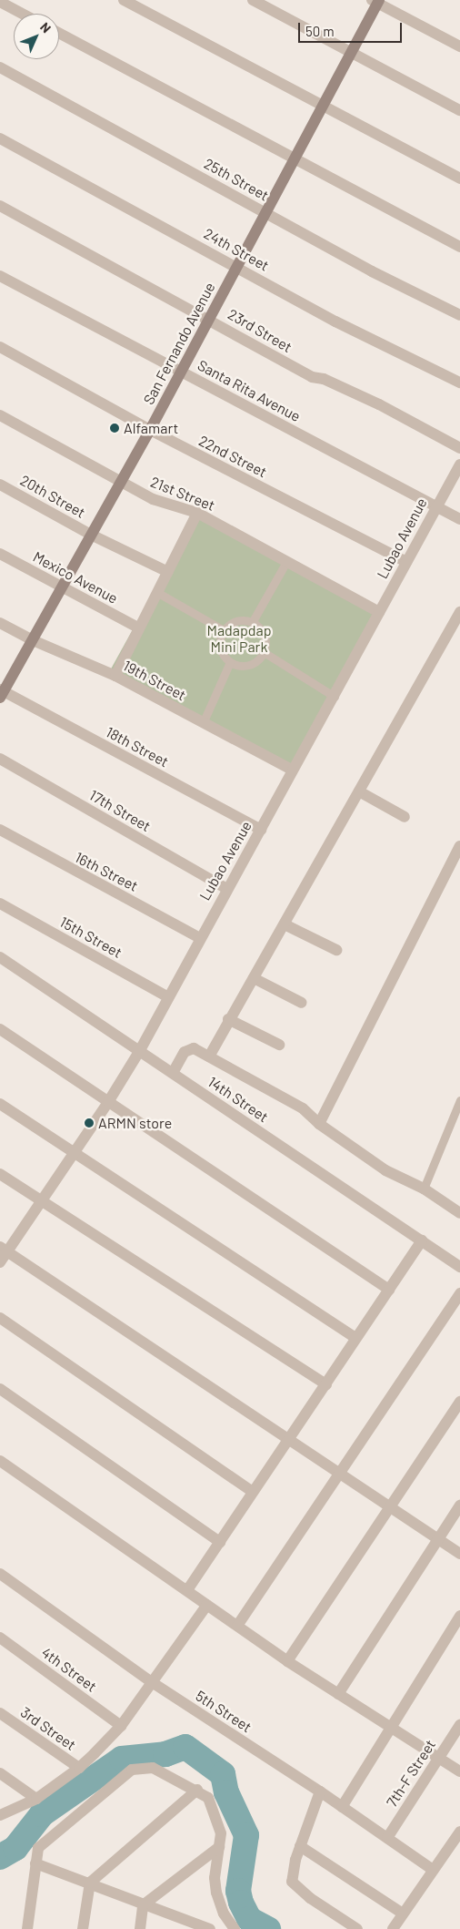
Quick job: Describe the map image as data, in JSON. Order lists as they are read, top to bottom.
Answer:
{
  "streets": {
    "main road": ["San Fernando Avenue"],
    "street": [
      "25th Street",
      "24th Street",
      "23rd Street",
      "Santa Rita Avenue",
      "22nd Street",
      "21st Street",
      "20th Street",
      "Lubao Avenue",
      "Mexico Avenue",
      "19th Street",
      "18th Street",
      "17th Street",
      "16th Street",
      "15th Street",
      "14th Street",
      "4th Street",
      "5th Street",
      "3rd Street",
      "7th-F Street"
    ]
  },
  "crossings": [
    ["25th Street", "San Fernando Avenue"],
    ["24th Street", "San Fernando Avenue"],
    ["23rd Street", "San Fernando Avenue"],
    ["San Fernando Avenue", "Santa Rita Avenue"],
    ["San Fernando Avenue", "22nd Street"],
    ["San Fernando Avenue", "21st Street"],
    ["San Fernando Avenue", "20th Street"],
    ["San Fernando Avenue", "Mexico Avenue"],
    ["San Fernando Avenue", "19th Street"],
    ["San Fernando Avenue", "18th Street"],
    ["Santa Rita Avenue", "Lubao Avenue"],
    ["22nd Street", "Lubao Avenue"],
    ["21st Street", "Lubao Avenue"],
    ["Lubao Avenue", "19th Street"],
    ["Lubao Avenue", "18th Street"],
    ["Lubao Avenue", "17th Street"],
    ["Lubao Avenue", "16th Street"],
    ["Lubao Avenue", "15th Street"],
    ["Lubao Avenue", "14th Street"],
    ["5th Street", "7th-F Street"]
  ],
  "parks": ["Madapdap Mini Park"],
  "places": ["Alfamart", "ARMN store"],
  "scale_bar": "50 m",
  "north": "top right"
}
